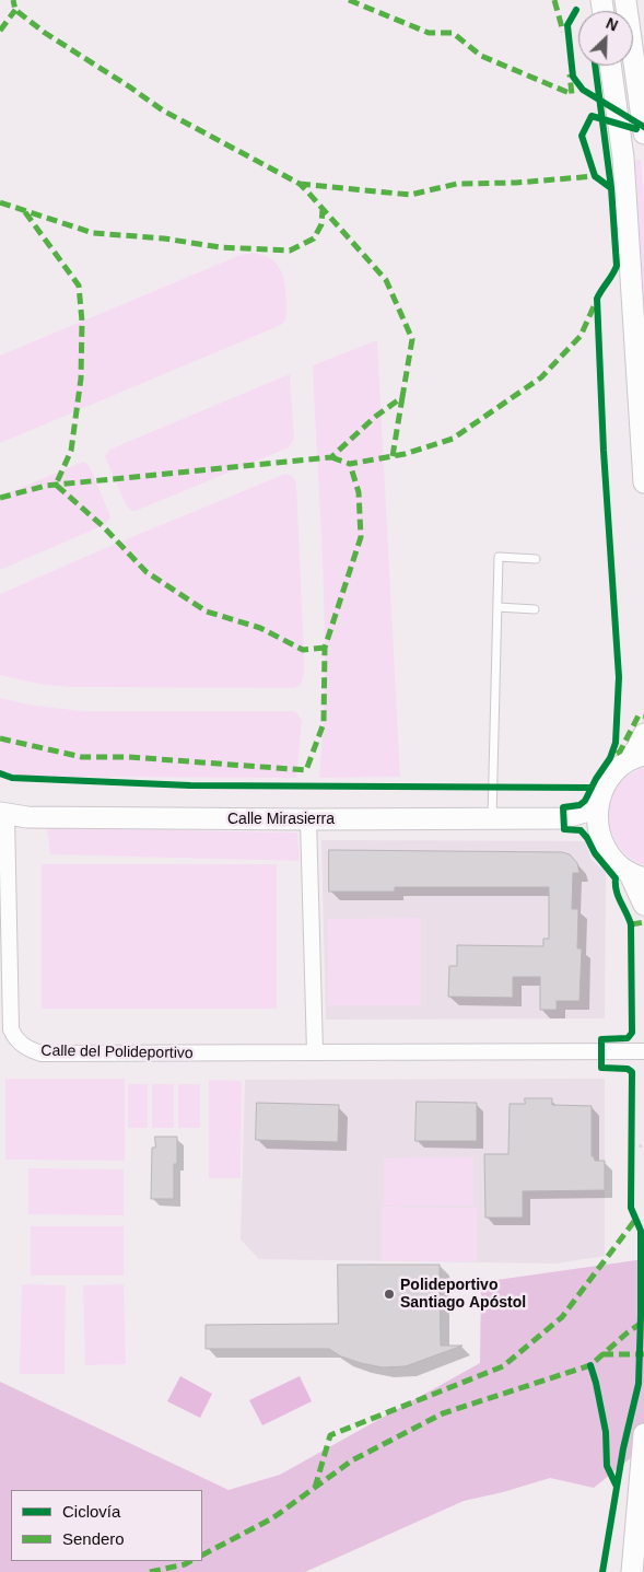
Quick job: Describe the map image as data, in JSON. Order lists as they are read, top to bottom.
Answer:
{
  "streets": {
    "main road": ["Calle Mirasierra"],
    "street": ["Calle del Polideportivo"]
  },
  "crossings": [
    ["Calle Mirasierra", "Calle del Polideportivo"]
  ],
  "places": ["Polideportivo Santiago Apóstol"],
  "legend": ["Ciclovía", "Sendero"],
  "north": "top right"
}
